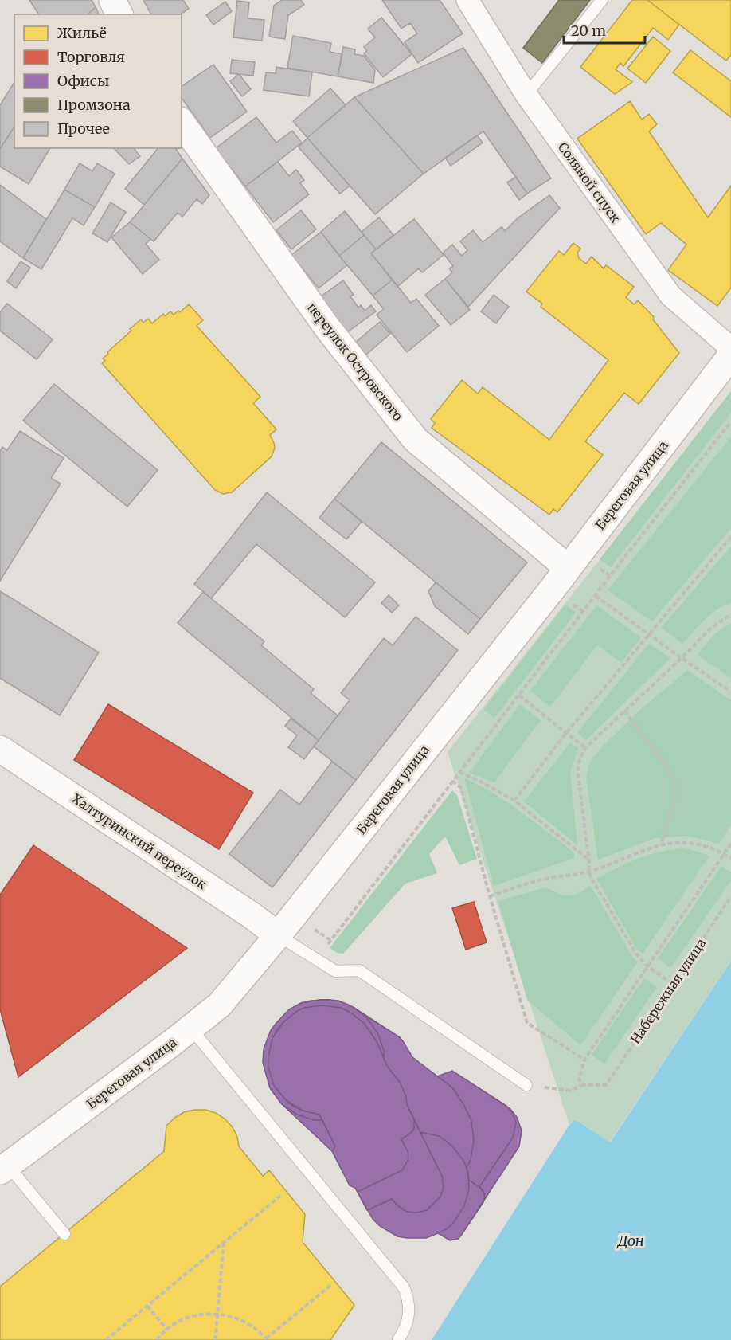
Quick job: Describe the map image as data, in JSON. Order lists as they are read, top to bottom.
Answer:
{
  "streets": {
    "main road": ["переулок Островского", "Береговая улица", "Халтуринский переулок"],
    "street": ["Соляной спуск"],
    "path": ["Набережная улица"]
  },
  "crossings": [
    ["переулок Островского", "Береговая улица"],
    ["Береговая улица", "Халтуринский переулок"]
  ],
  "water": ["Дон"],
  "legend": [
    "Жильё",
    "Торговля",
    "Офисы",
    "Промзона",
    "Прочее"
  ],
  "scale_bar": "20 m"
}
